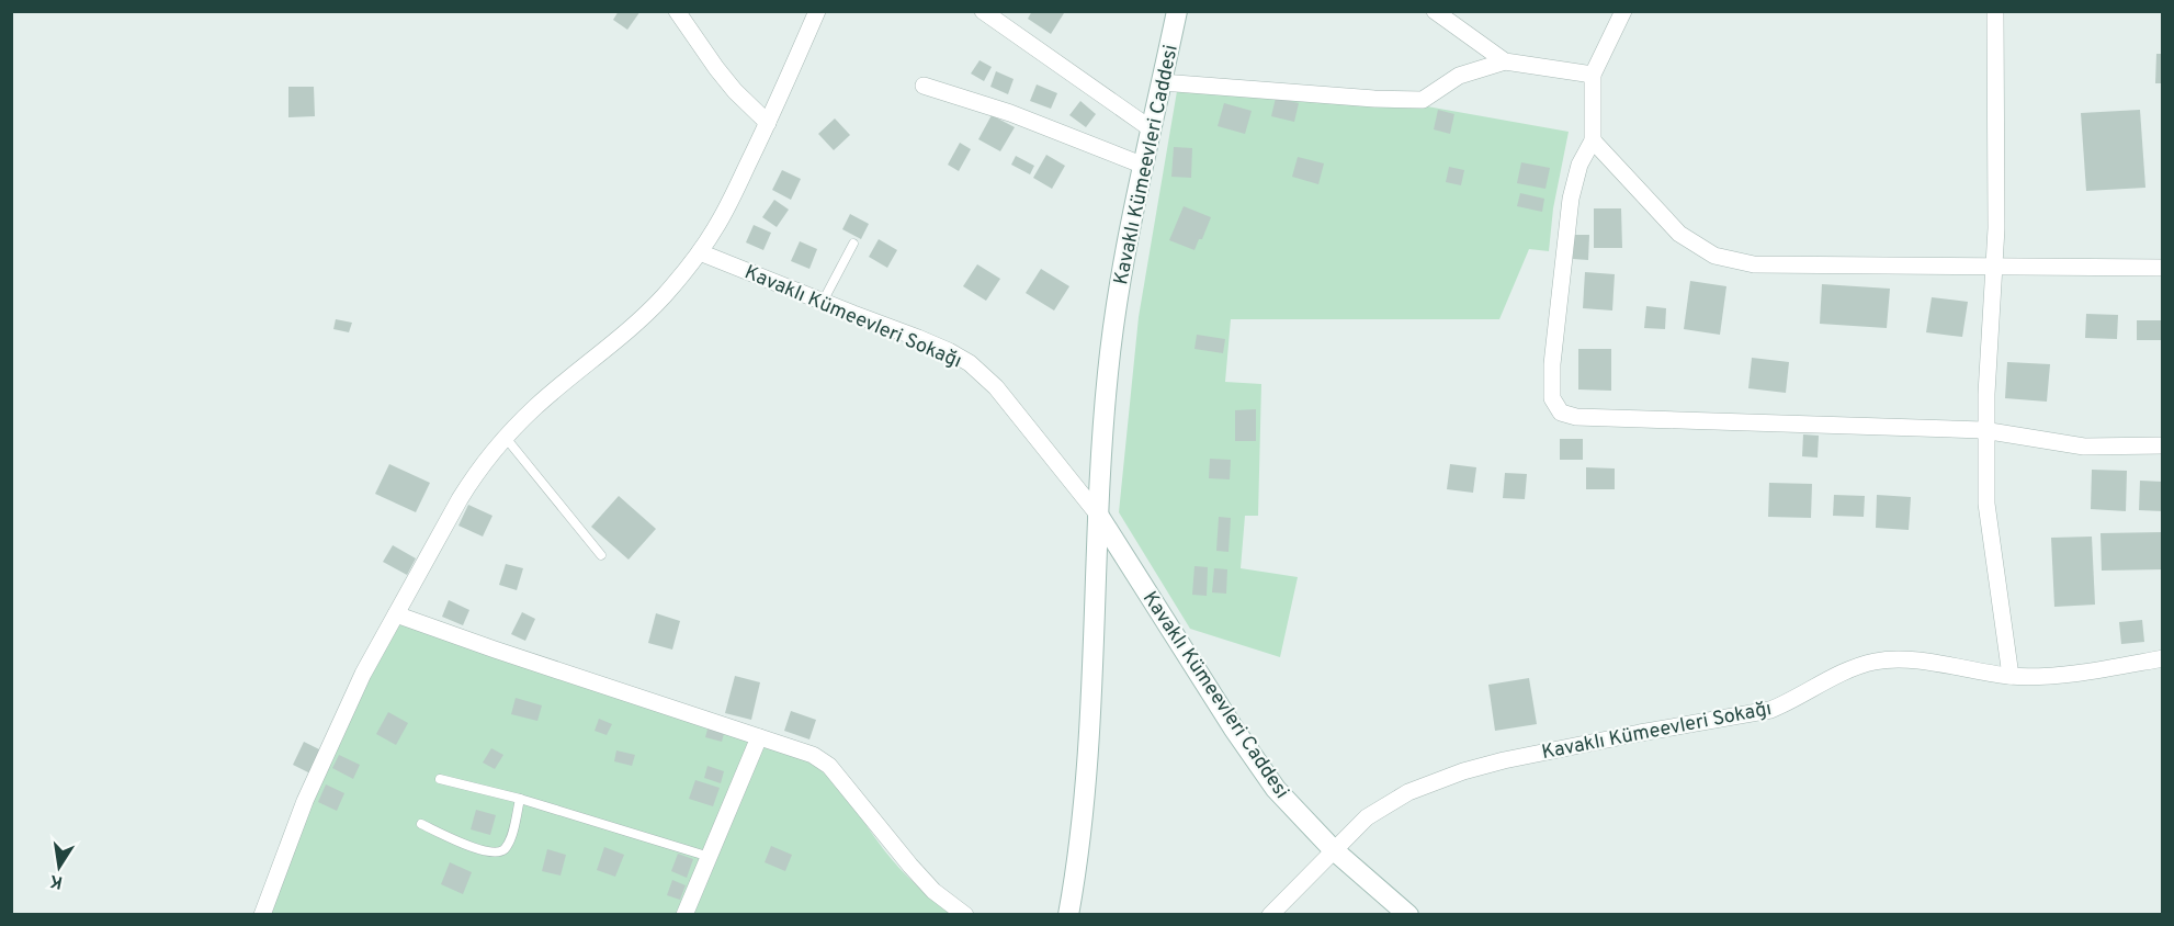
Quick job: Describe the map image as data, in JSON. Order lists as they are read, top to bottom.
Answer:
{
  "streets": {
    "street": ["Kavaklı Kümeevleri Caddesi", "Kavaklı Kümeevleri Sokağı"]
  },
  "crossings": [
    ["Kavaklı Kümeevleri Caddesi", "Kavaklı Kümeevleri Sokağı"]
  ],
  "north": "bottom"
}
